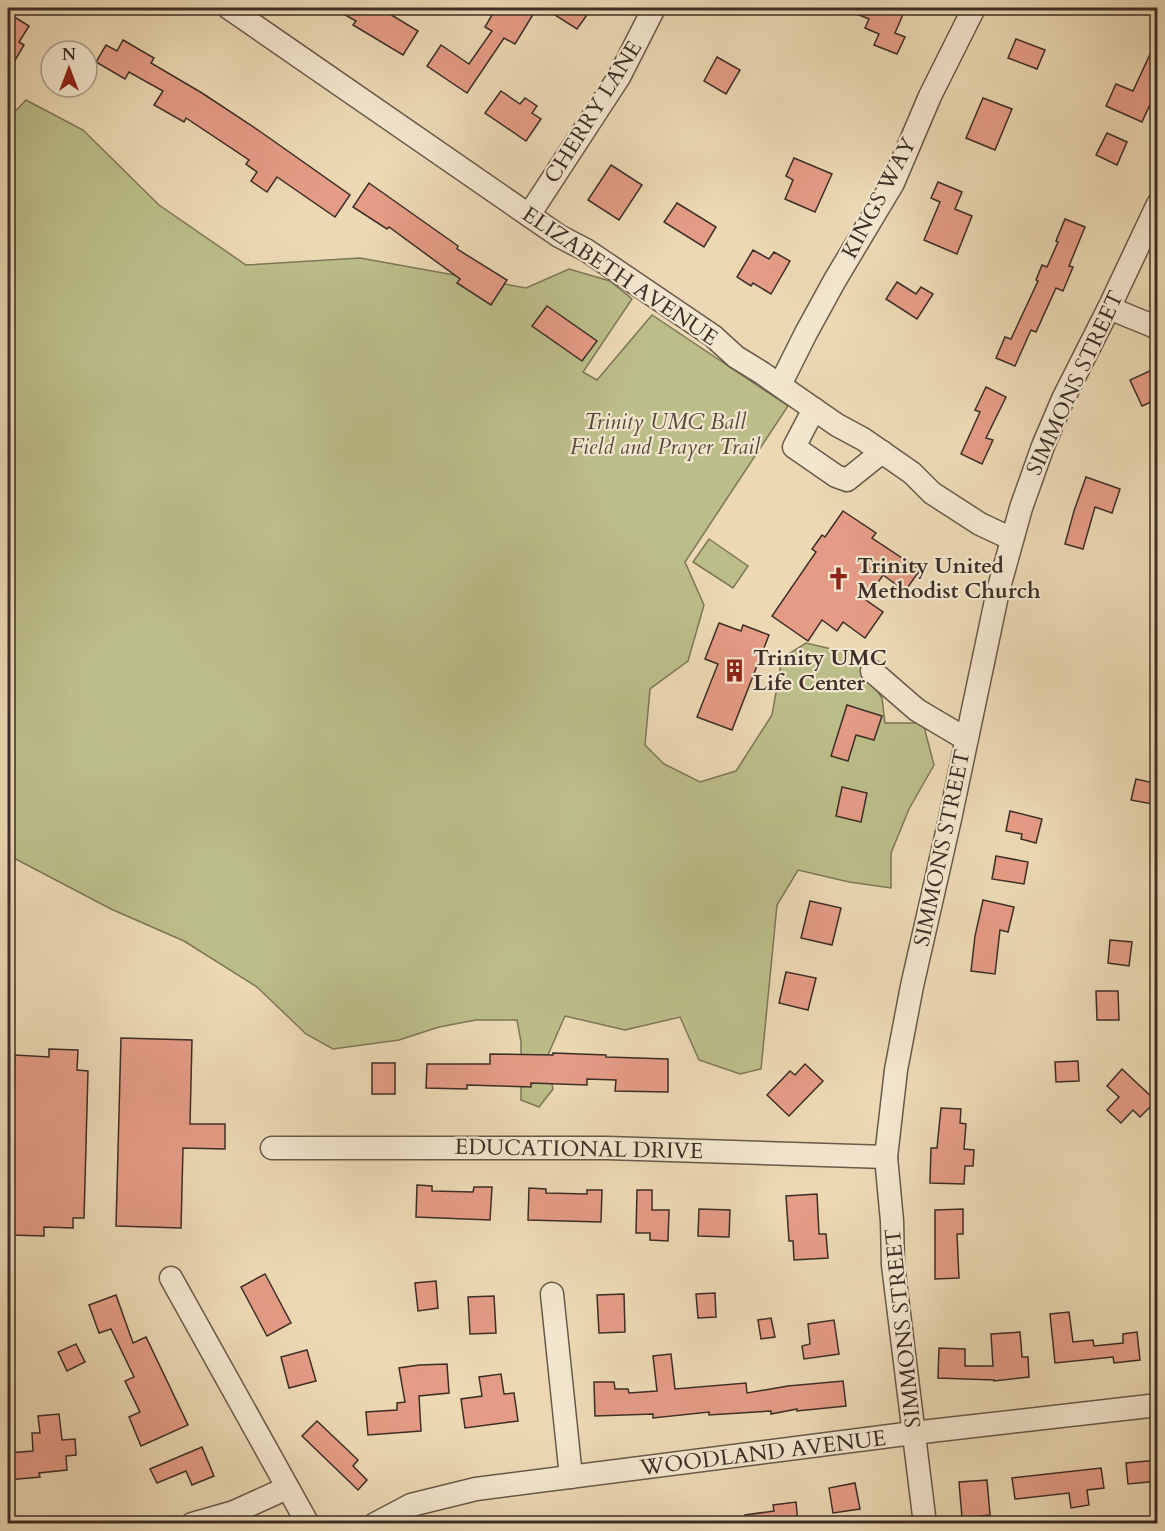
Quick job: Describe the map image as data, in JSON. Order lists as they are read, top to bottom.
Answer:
{
  "streets": {
    "street": [
      "CHERRY LANE",
      "KINGS WAY",
      "ELIZABETH AVENUE",
      "SIMMONS STREET",
      "EDUCATIONAL DRIVE",
      "WOODLAND AVENUE"
    ]
  },
  "crossings": [
    ["CHERRY LANE", "ELIZABETH AVENUE"],
    ["KINGS WAY", "ELIZABETH AVENUE"],
    ["ELIZABETH AVENUE", "SIMMONS STREET"],
    ["SIMMONS STREET", "EDUCATIONAL DRIVE"],
    ["SIMMONS STREET", "WOODLAND AVENUE"]
  ],
  "parks": ["Trinity UMC Ball Field and Prayer Trail"],
  "places": {
    "church": ["Trinity United Methodist Church"],
    "building": ["Trinity UMC Life Center"]
  },
  "north": "top"
}
